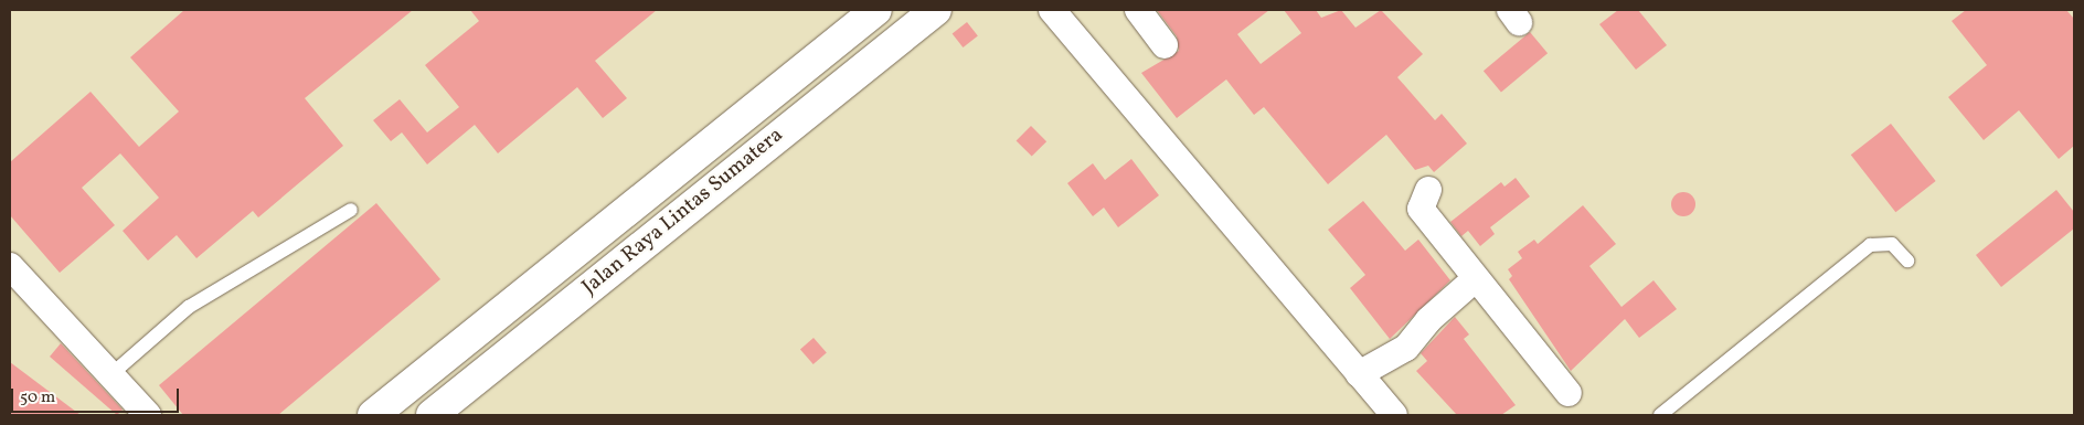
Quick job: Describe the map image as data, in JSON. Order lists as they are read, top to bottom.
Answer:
{
  "streets": {
    "highway": ["Jalan Raya Lintas Sumatera"]
  },
  "scale_bar": "50 m"
}
